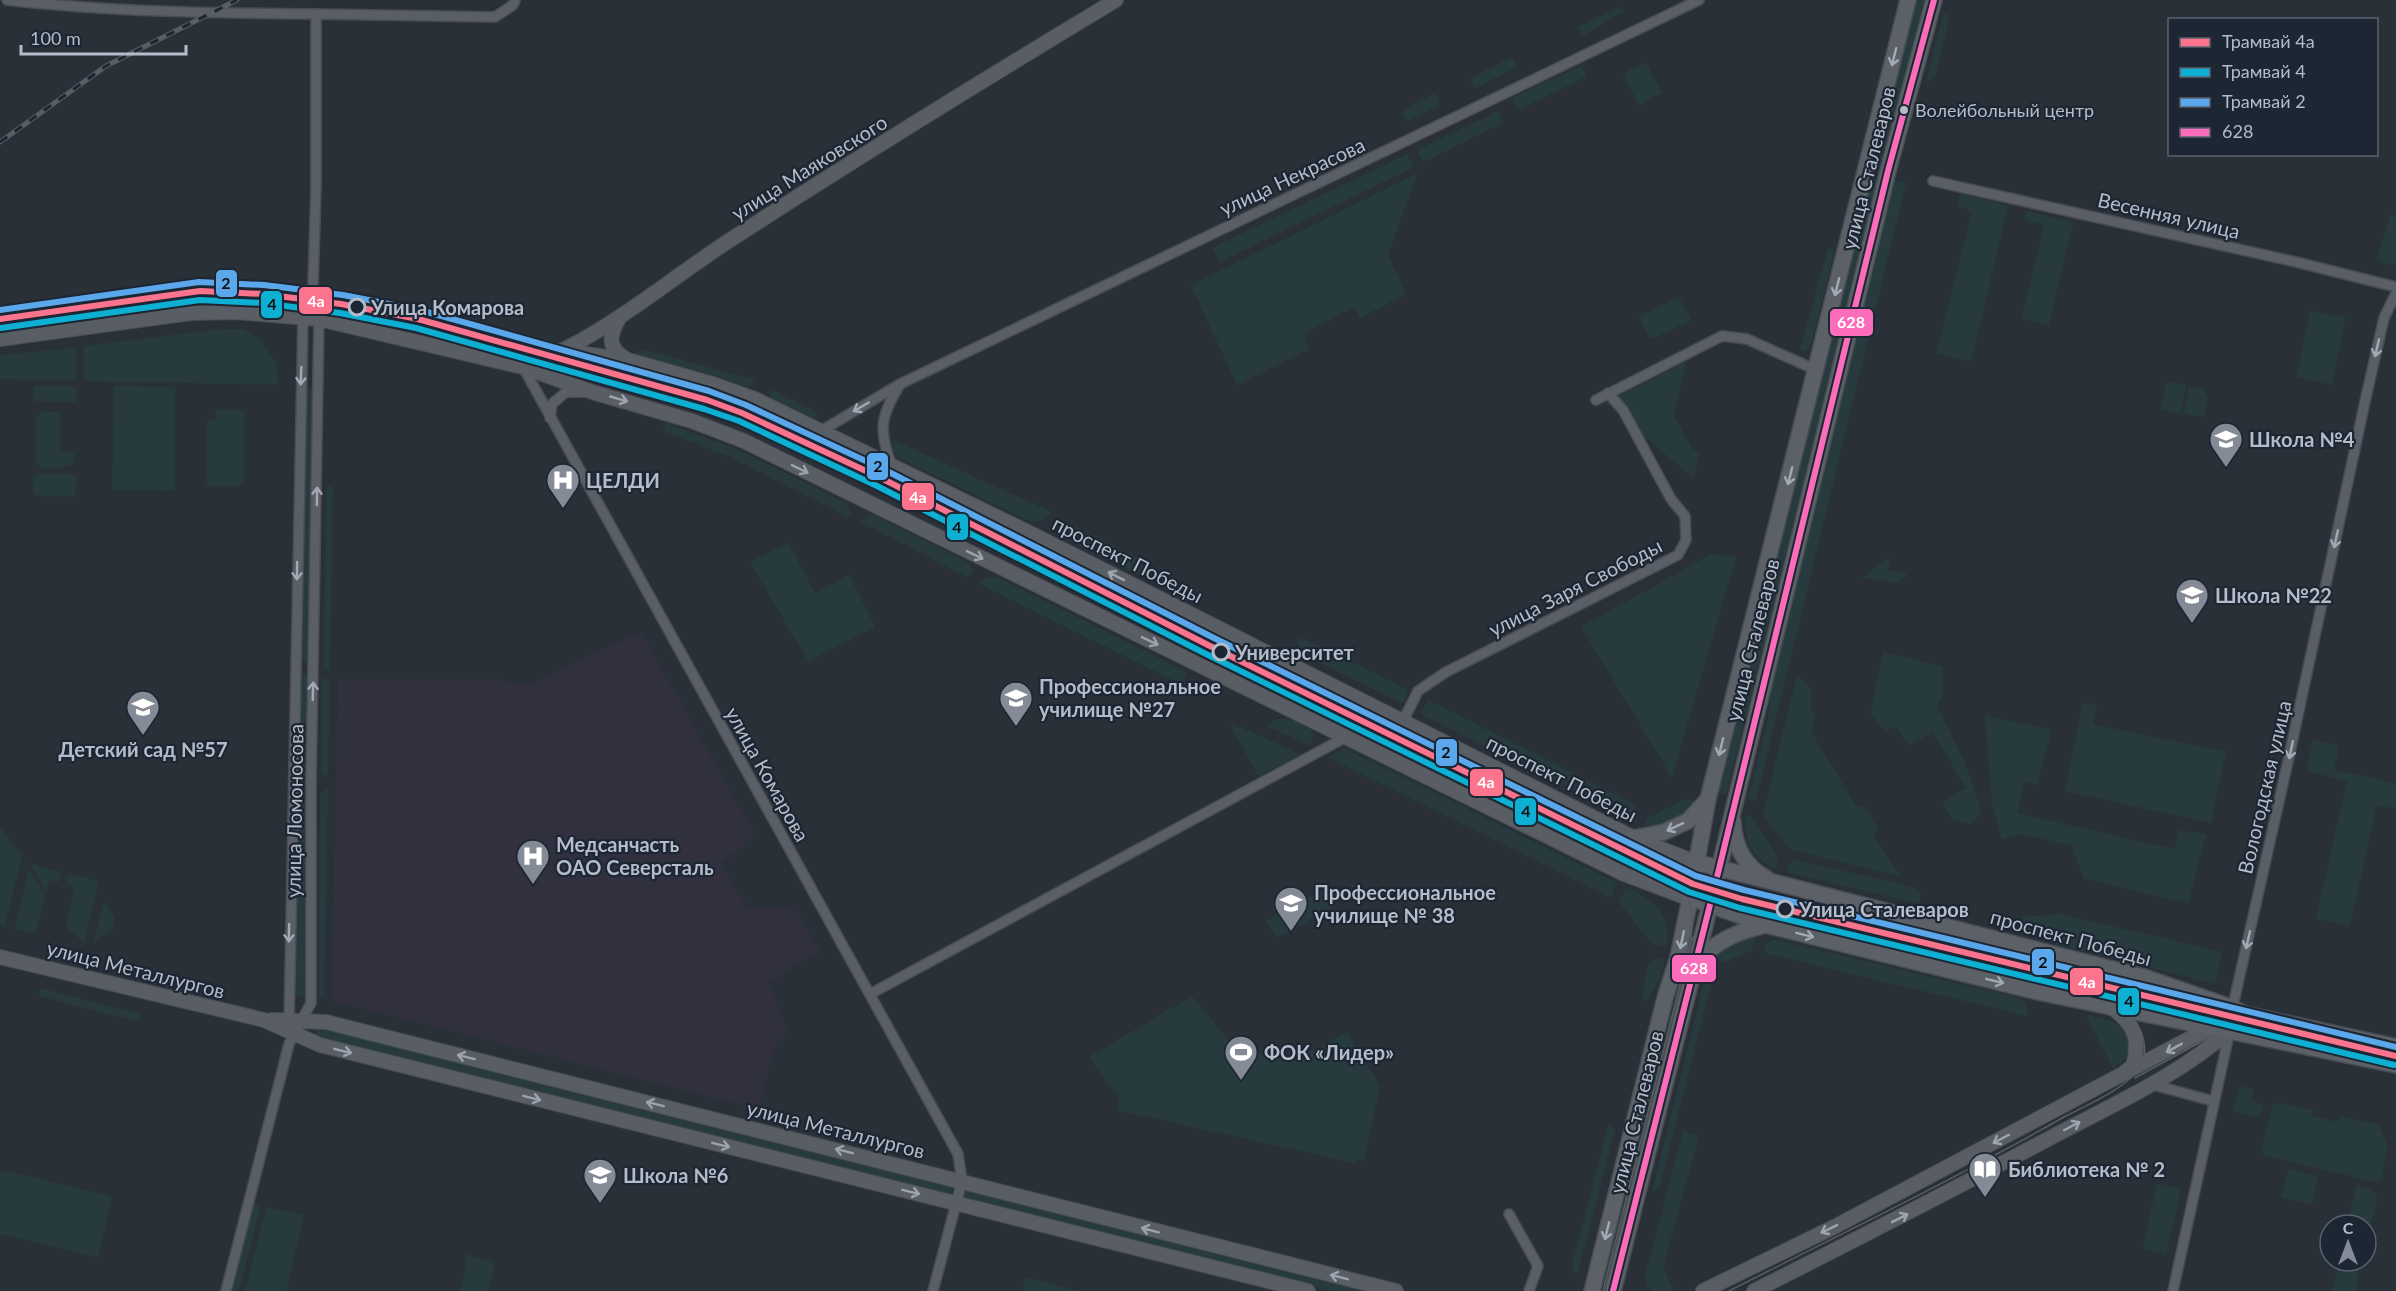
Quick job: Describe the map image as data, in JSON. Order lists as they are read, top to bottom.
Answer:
{
  "streets": {
    "main road": [
      "улица Маяковского",
      "улица Сталеваров",
      "проспект Победы",
      "улица Металлургов"
    ],
    "street": [
      "улица Некрасова",
      "Весенняя улица",
      "улица Заря Свободы",
      "улица Комарова",
      "Вологодская улица",
      "улица Ломоносова"
    ]
  },
  "crossings": [
    ["улица Маяковского", "проспект Победы"],
    ["улица Маяковского", "улица Комарова"],
    ["улица Сталеваров", "проспект Победы"],
    ["улица Некрасова", "проспект Победы"],
    ["проспект Победы", "улица Заря Свободы"],
    ["проспект Победы", "улица Комарова"],
    ["проспект Победы", "Вологодская улица"],
    ["проспект Победы", "улица Ломоносова"],
    ["улица Комарова", "улица Металлургов"],
    ["улица Ломоносова", "улица Металлургов"]
  ],
  "one_way": ["Вологодская улица"],
  "places": {
    "other": [
      "Волейбольный центр",
      "Улица Комарова",
      "Университет",
      "Улица Сталеваров"
    ],
    "school or university": [
      "Школа №4",
      "Школа №22",
      "Профессиональное училище №27",
      "Детский сад №57",
      "Профессиональное училище № 38",
      "Школа №6"
    ],
    "hospital": ["ЦЕЛДИ", "Медсанчасть ОАО Северсталь"],
    "sports": ["ФОК «Лидер»"],
    "library": ["Библиотека № 2"]
  },
  "lines": [
    "transit line 628",
    "tram line 2",
    "tram line 4а",
    "tram line 4"
  ],
  "legend": [
    "Трамвай 4а",
    "Трамвай 4",
    "Трамвай 2",
    "628"
  ],
  "scale_bar": "100 m",
  "north": "top"
}
